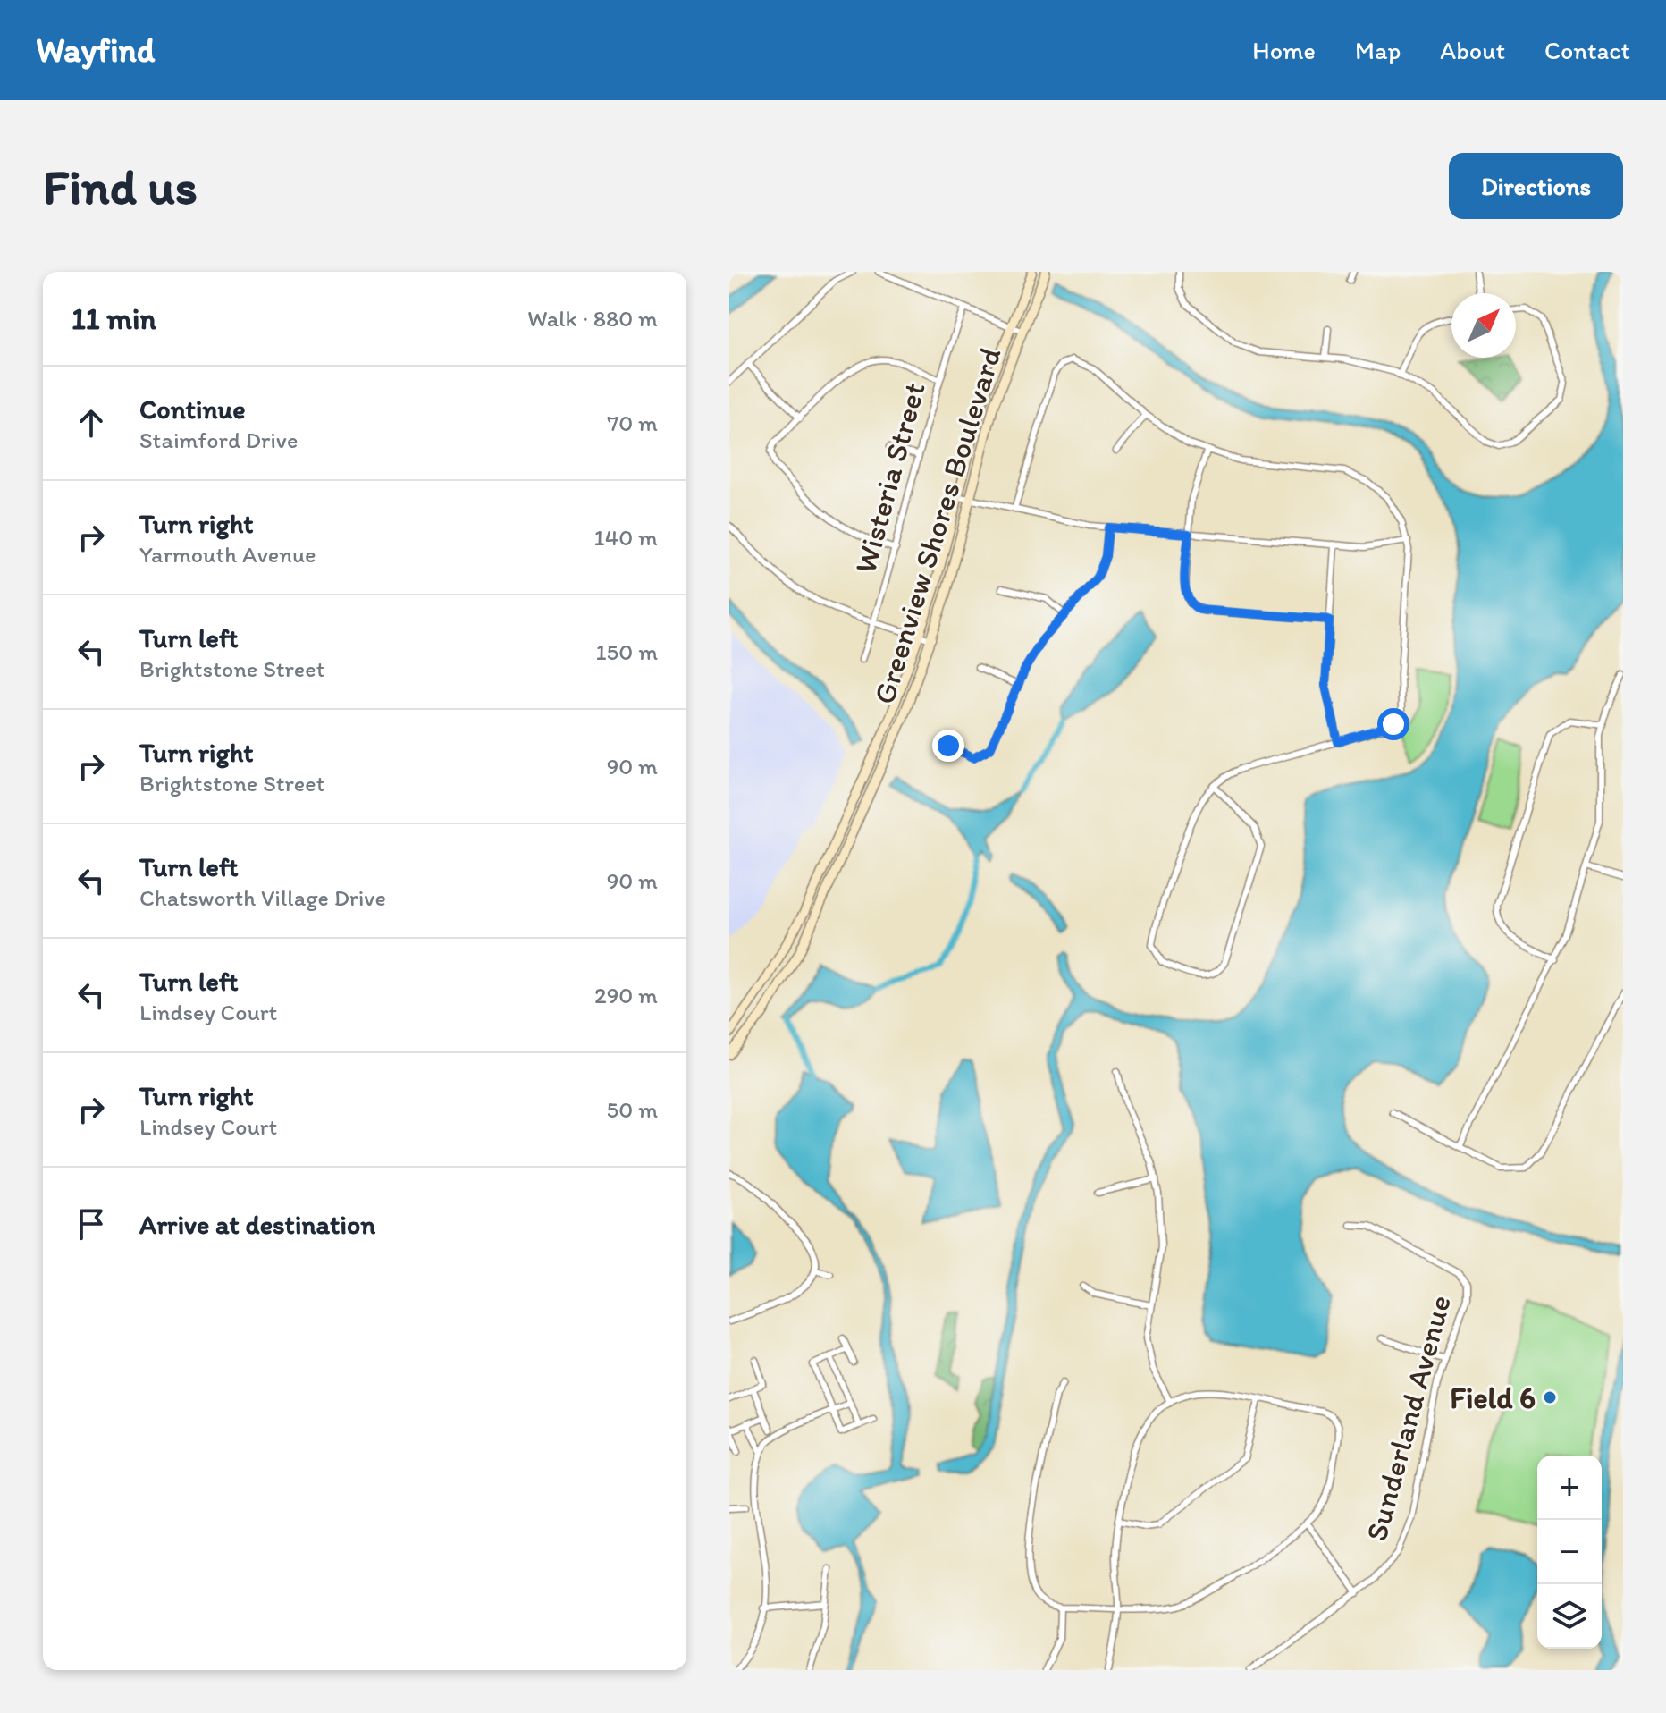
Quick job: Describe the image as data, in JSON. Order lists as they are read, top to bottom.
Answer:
{
  "streets": {
    "street": ["Wisteria Street", "Greenview Shores Boulevard", "Sunderland Avenue"]
  },
  "places": ["Field 6"],
  "north": "top right",
  "page": {
    "header": "Wayfind",
    "nav": [
      "Home",
      "Map",
      "About",
      "Contact"
    ],
    "buttons": "Directions",
    "title": "Find us",
    "heading": ["11 min", "Walk · 880 m"],
    "list": [
      ["Continue", "Staimford Drive", "70 m"],
      ["Turn right", "Yarmouth Avenue", "140 m"],
      ["Turn left", "Brightstone Street", "150 m"],
      ["Turn right", "Brightstone Street", "90 m"],
      ["Turn left", "Chatsworth Village Drive", "90 m"],
      ["Turn left", "Lindsey Court", "290 m"],
      ["Turn right", "Lindsey Court", "50 m"],
      "Arrive at destination"
    ],
    "map_buttons": ["+", "−"]
  }
}
